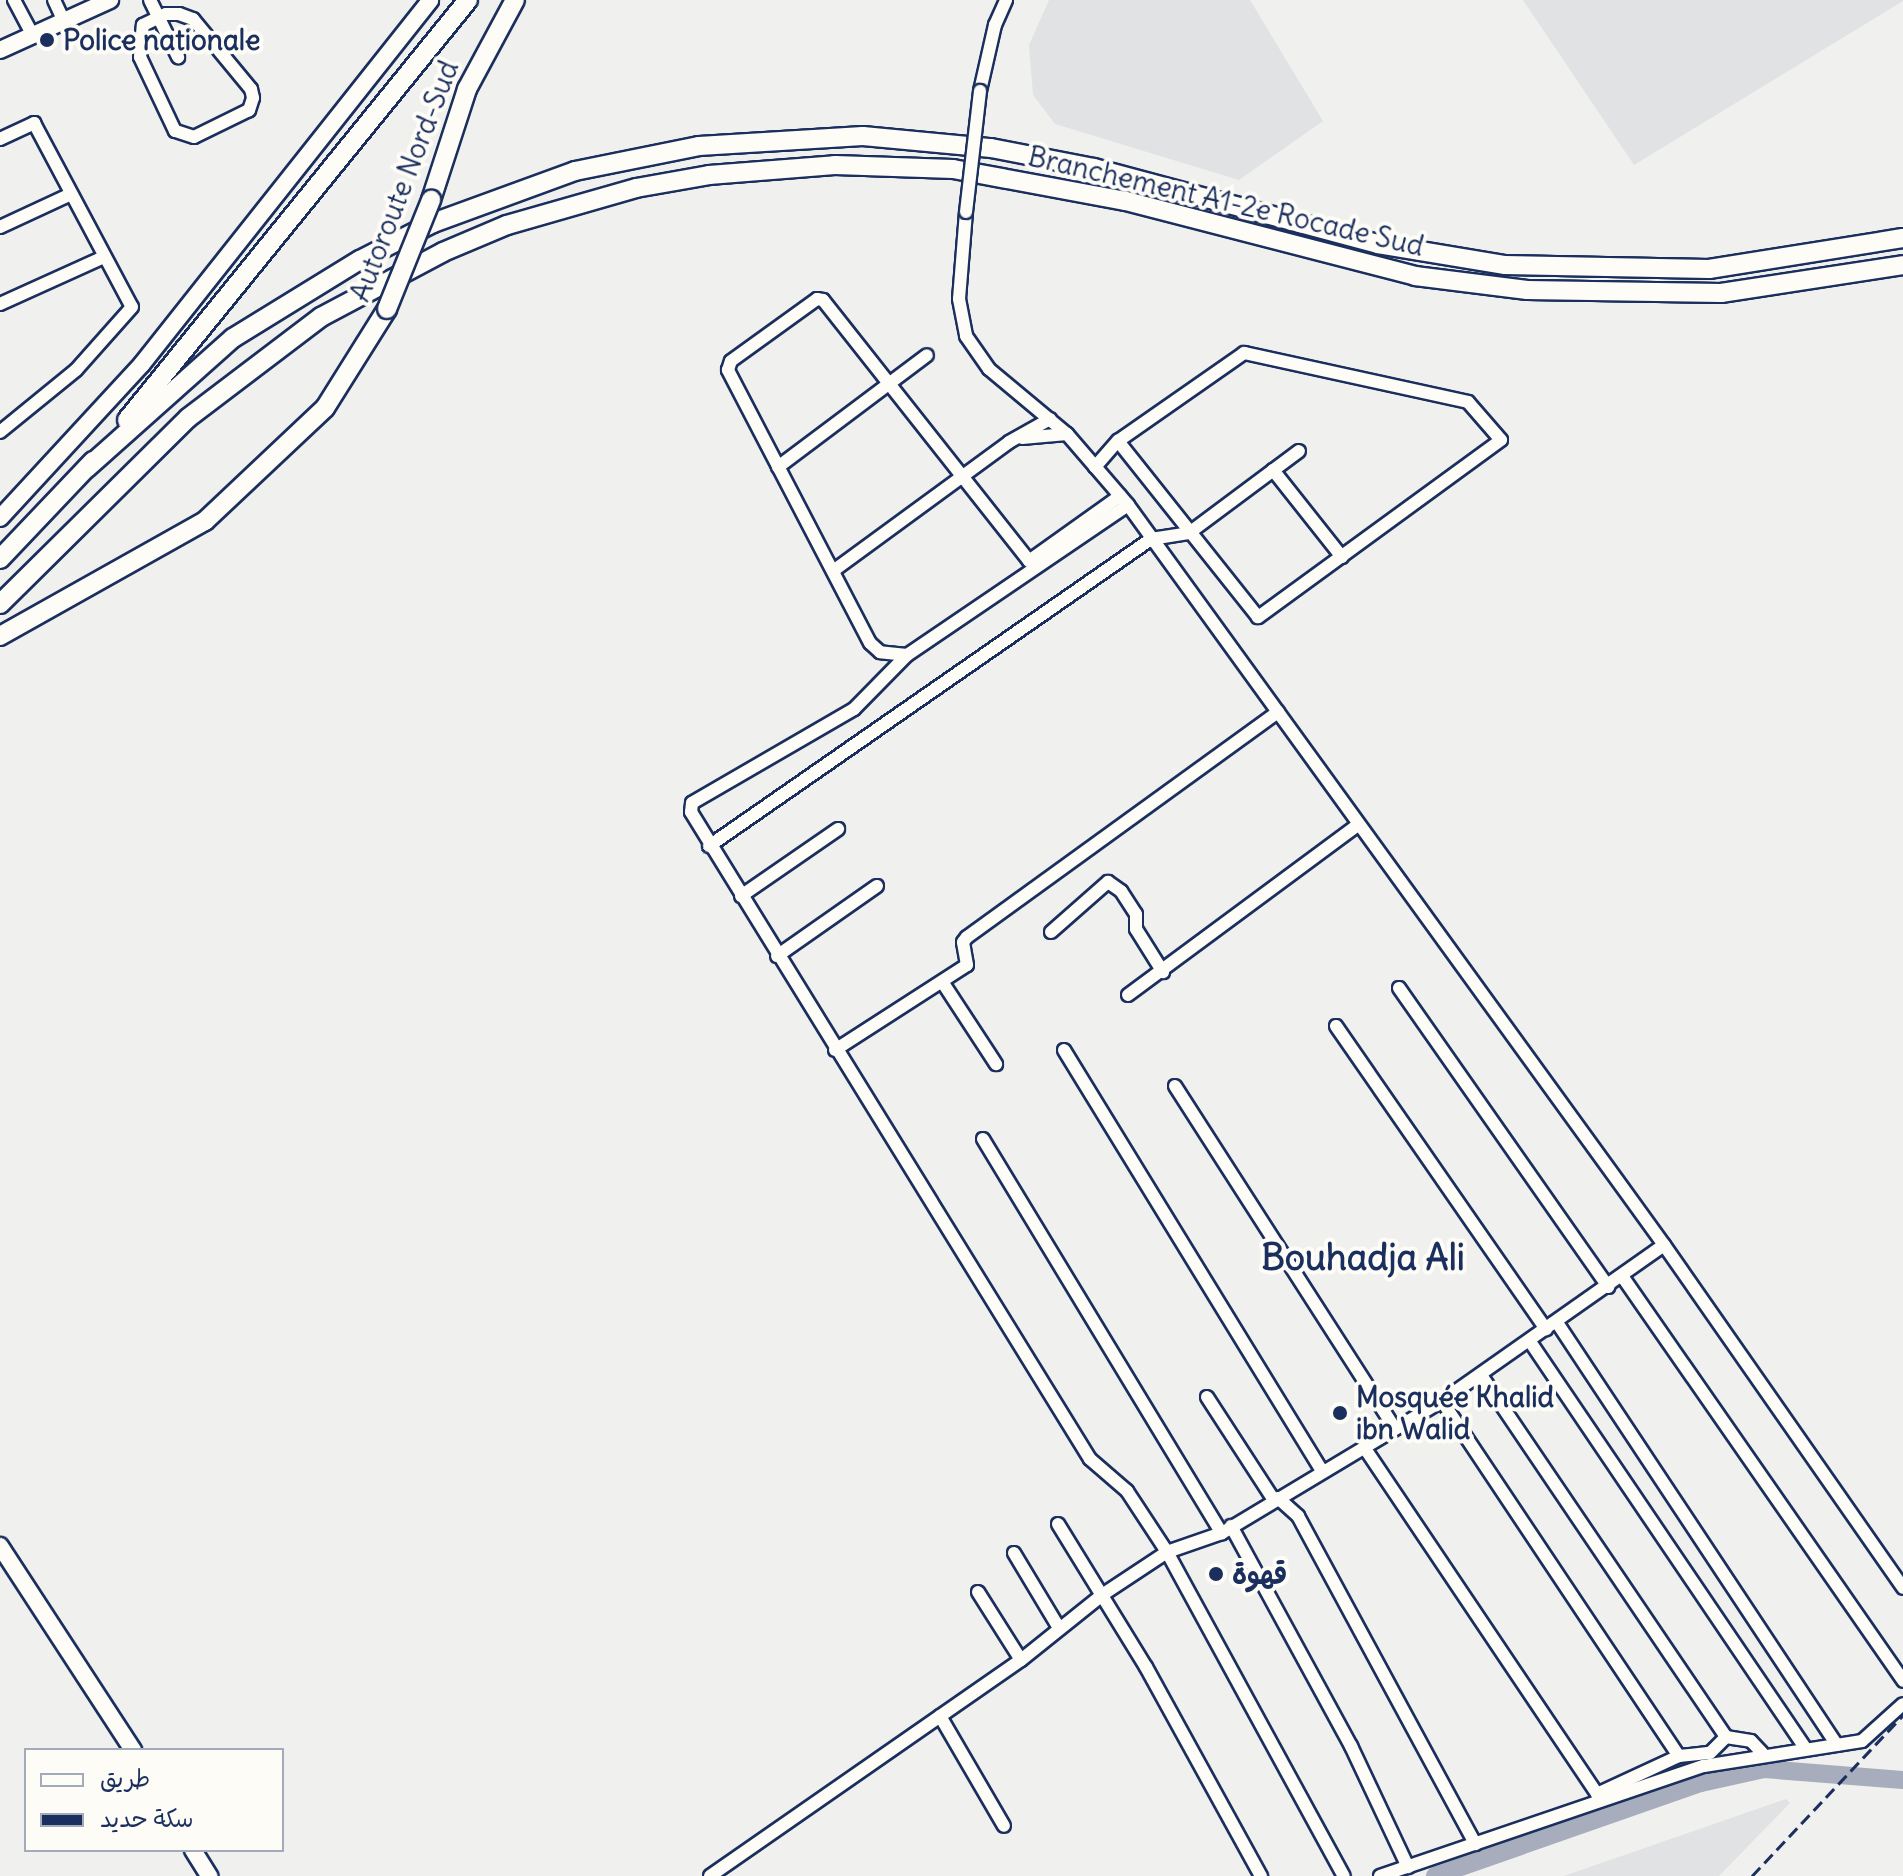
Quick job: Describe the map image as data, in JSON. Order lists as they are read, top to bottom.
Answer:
{
  "streets": {
    "highway": ["Autoroute Nord-Sud", "Branchement A1-2e Rocade Sud"]
  },
  "crossings": [
    ["Autoroute Nord-Sud", "Branchement A1-2e Rocade Sud"]
  ],
  "districts": ["Bouhadja Ali"],
  "places": ["Police nationale", "Mosquée Khalid ibn Walid", "قهوة"],
  "legend": ["طريق", "سكة حديد"]
}
